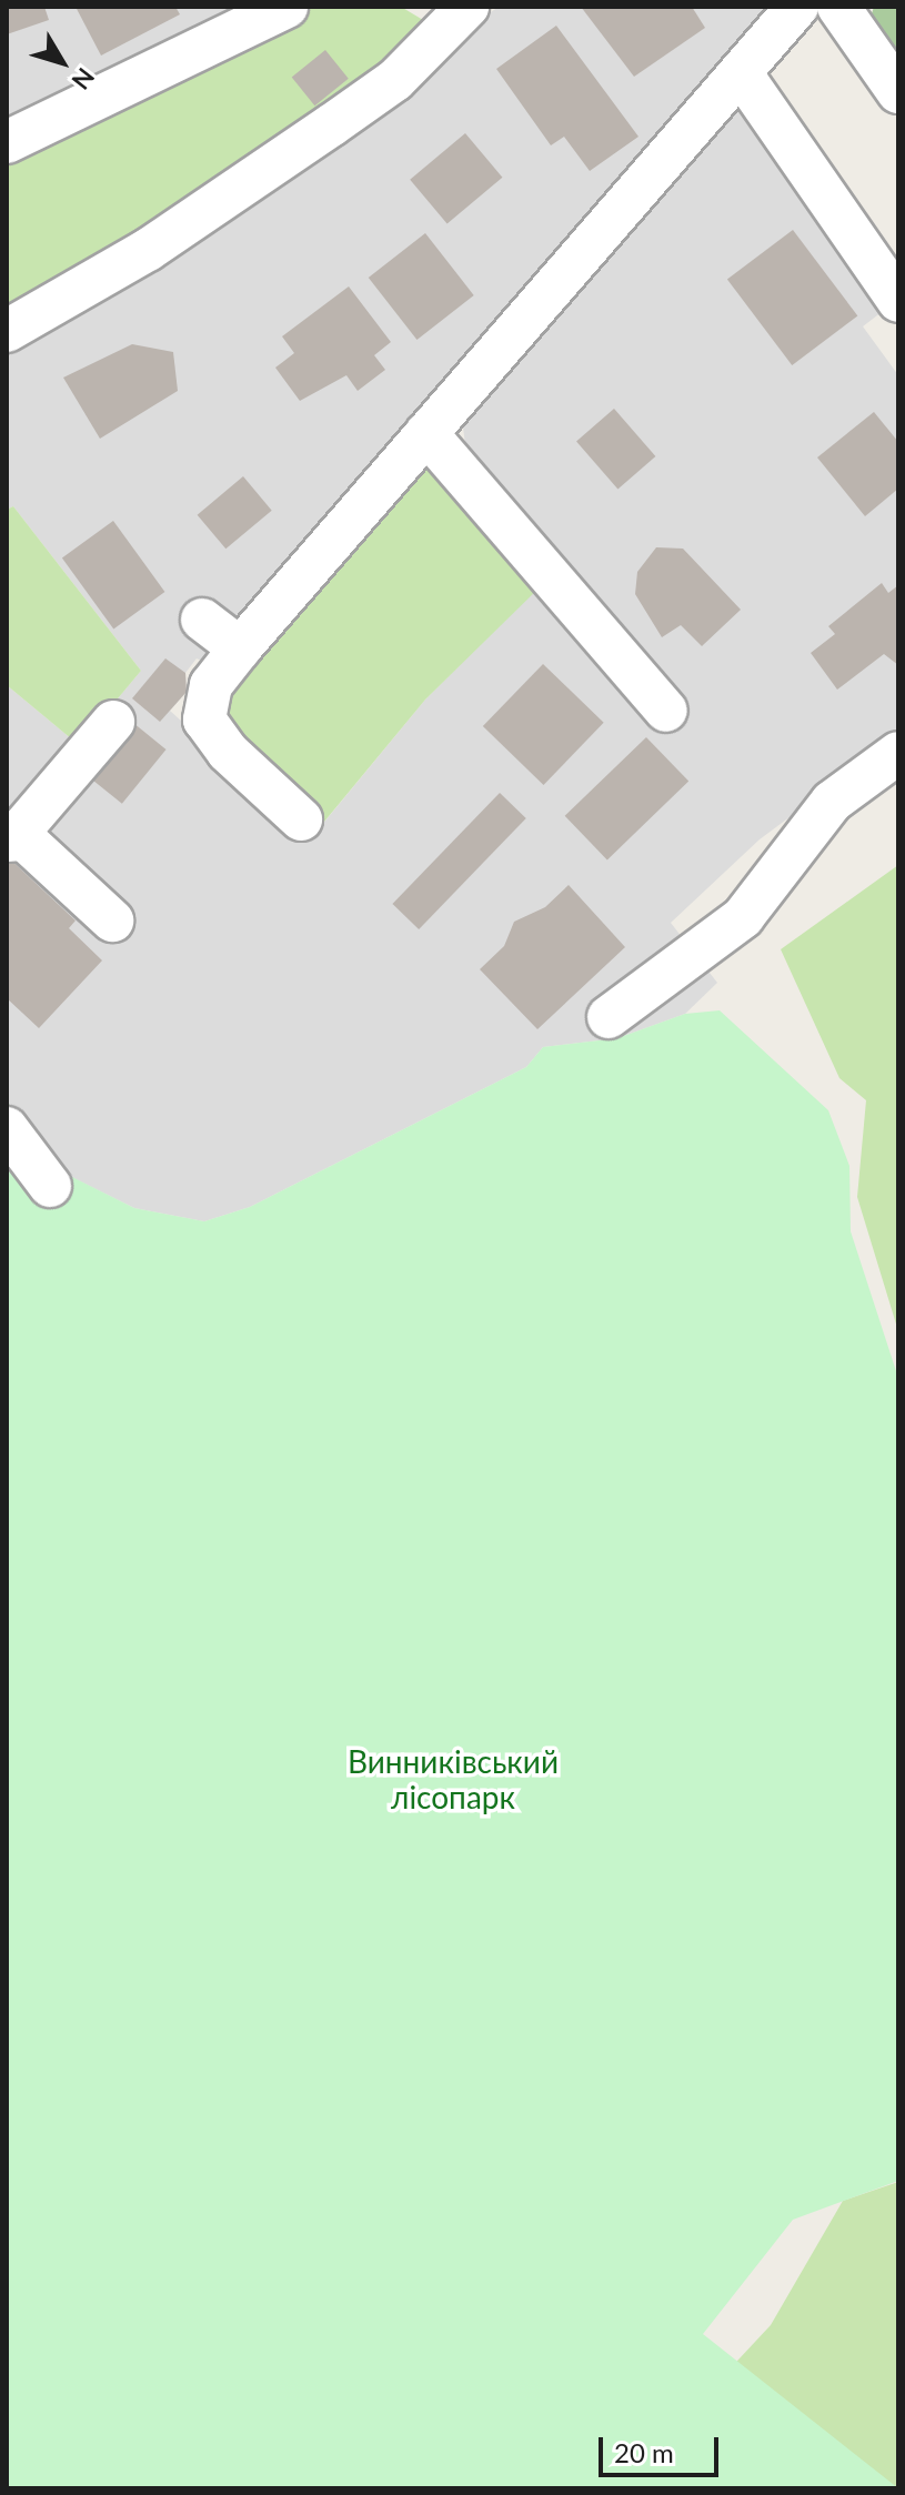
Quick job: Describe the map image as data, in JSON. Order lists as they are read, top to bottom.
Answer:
{
  "parks": ["Винниківський лісопарк"],
  "scale_bar": "20 m",
  "north": "bottom right"
}
